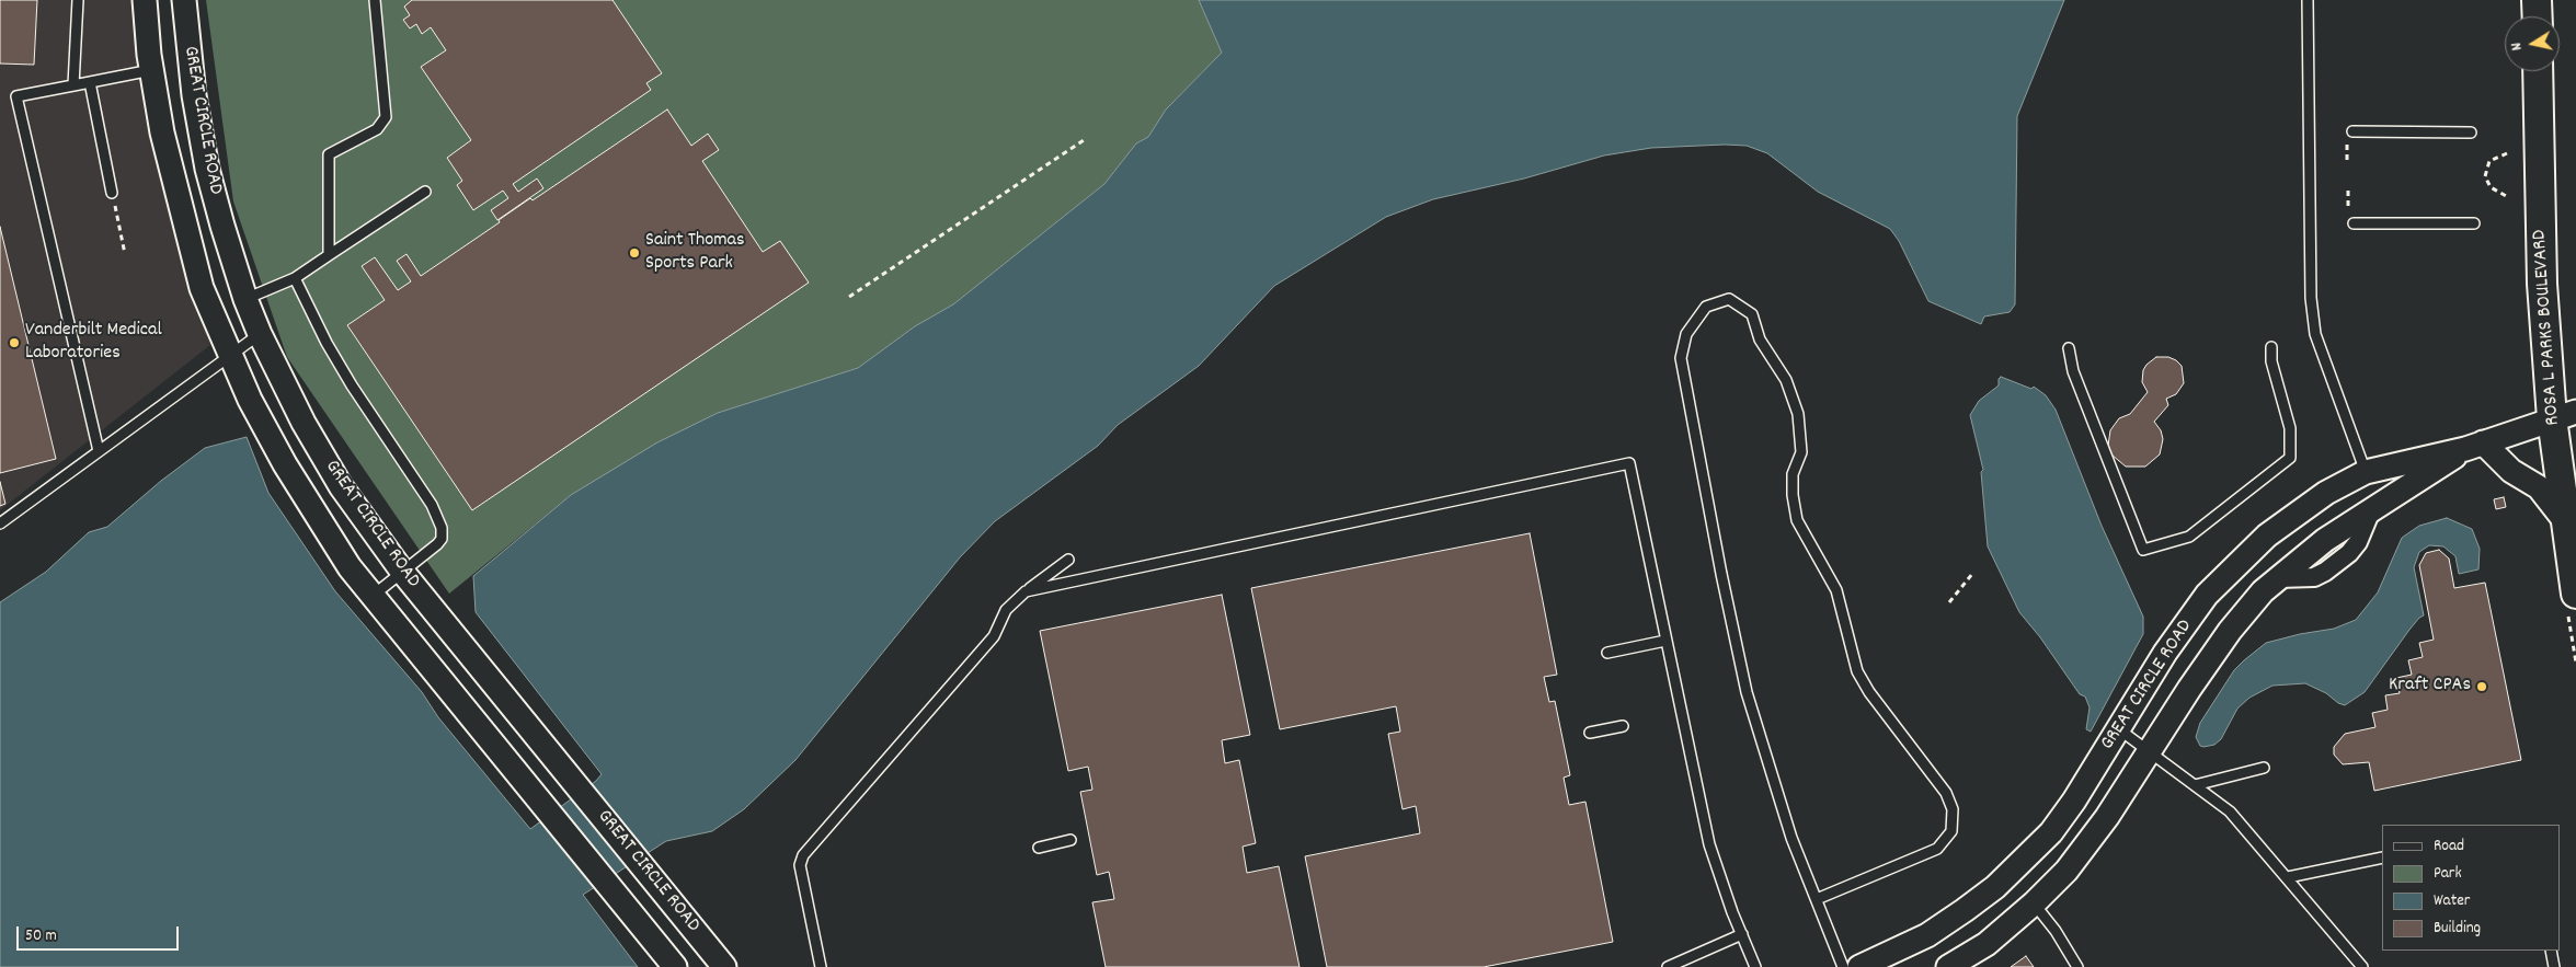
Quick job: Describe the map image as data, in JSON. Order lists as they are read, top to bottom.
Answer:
{
  "streets": {
    "main road": ["ROSA L PARKS BOULEVARD"],
    "street": ["GREAT CIRCLE ROAD"]
  },
  "crossings": [
    ["GREAT CIRCLE ROAD", "ROSA L PARKS BOULEVARD"]
  ],
  "places": ["Saint Thomas Sports Park", "Vanderbilt Medical Laboratories", "Kraft CPAs"],
  "legend": [
    "Road",
    "Park",
    "Water",
    "Building"
  ],
  "scale_bar": "50 m",
  "north": "left"
}
